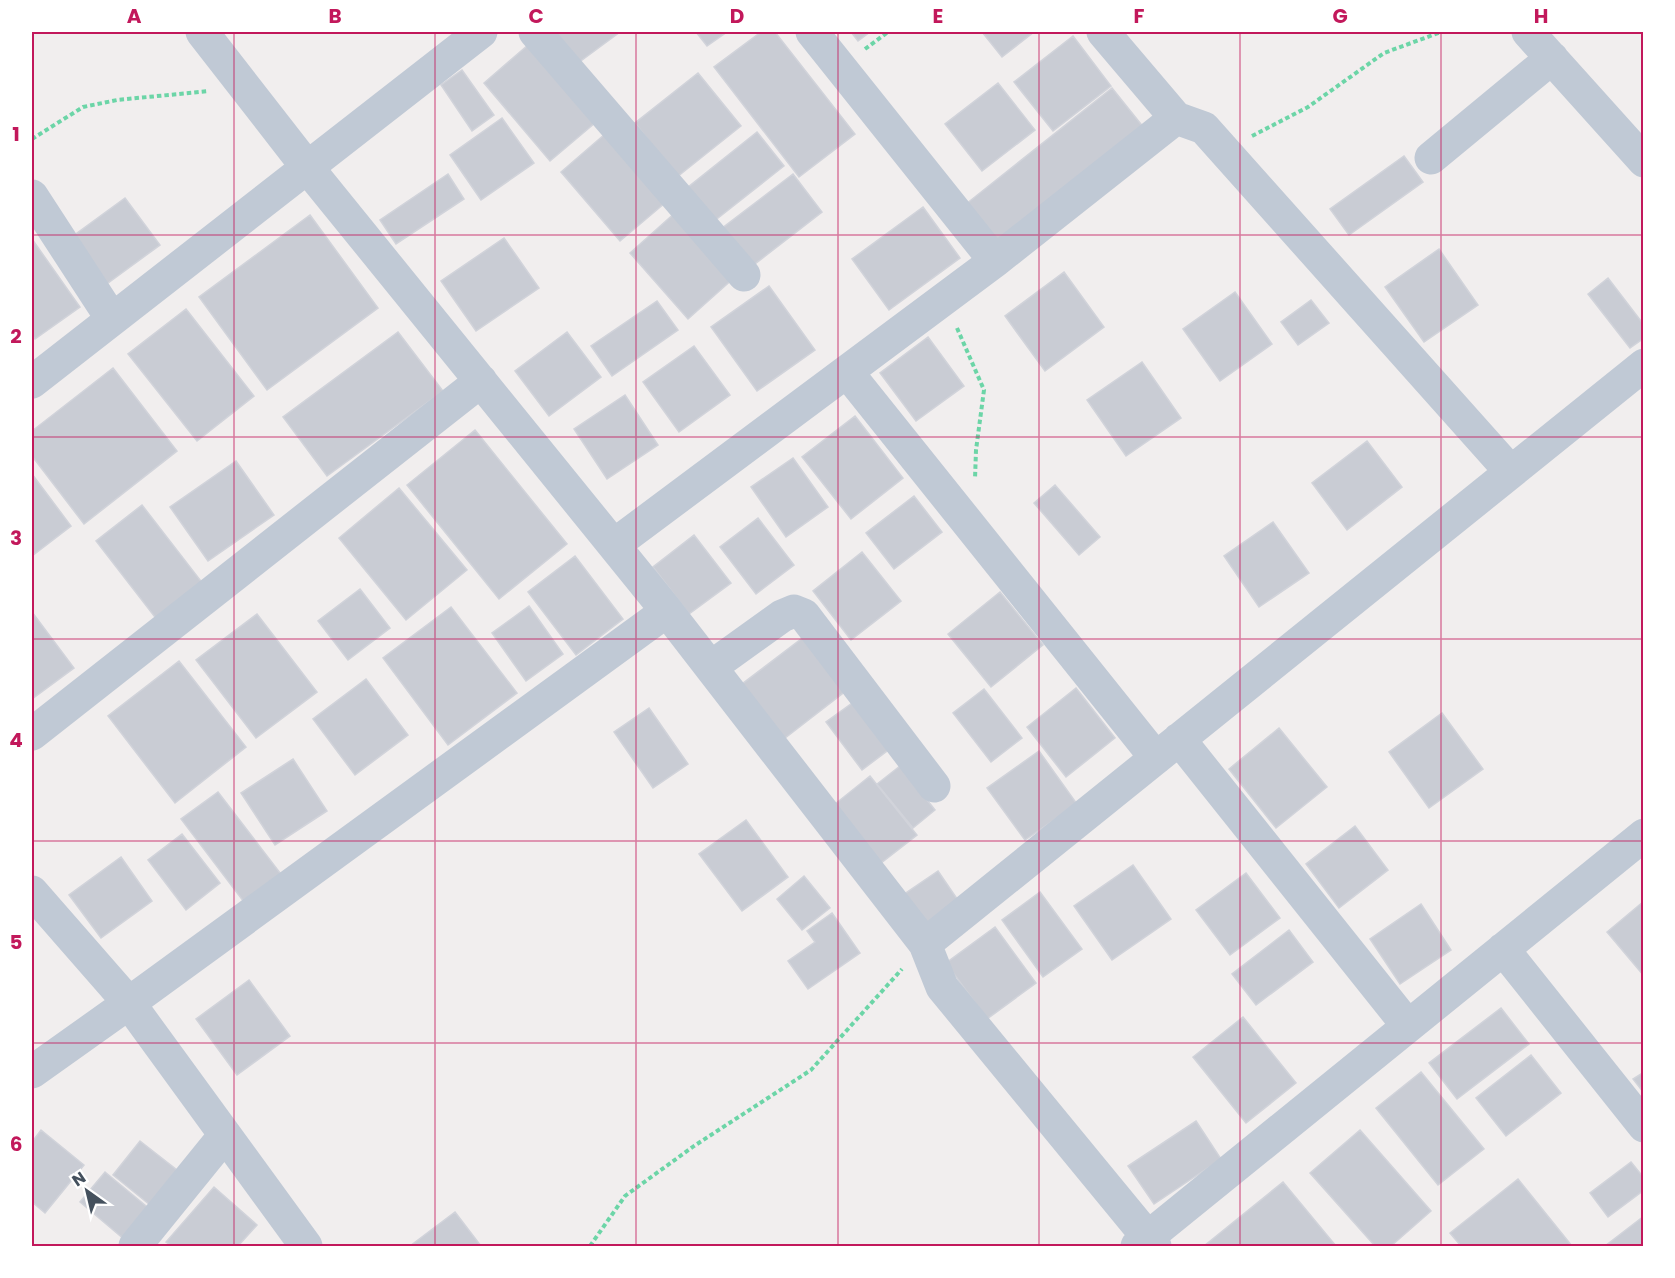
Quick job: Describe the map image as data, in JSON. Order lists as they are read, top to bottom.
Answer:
{
  "north": "top left",
  "grid": {
    "columns": [
      "A",
      "B",
      "C",
      "D",
      "E",
      "F",
      "G",
      "H"
    ],
    "rows": [
      "1",
      "2",
      "3",
      "4",
      "5",
      "6"
    ]
  }
}
